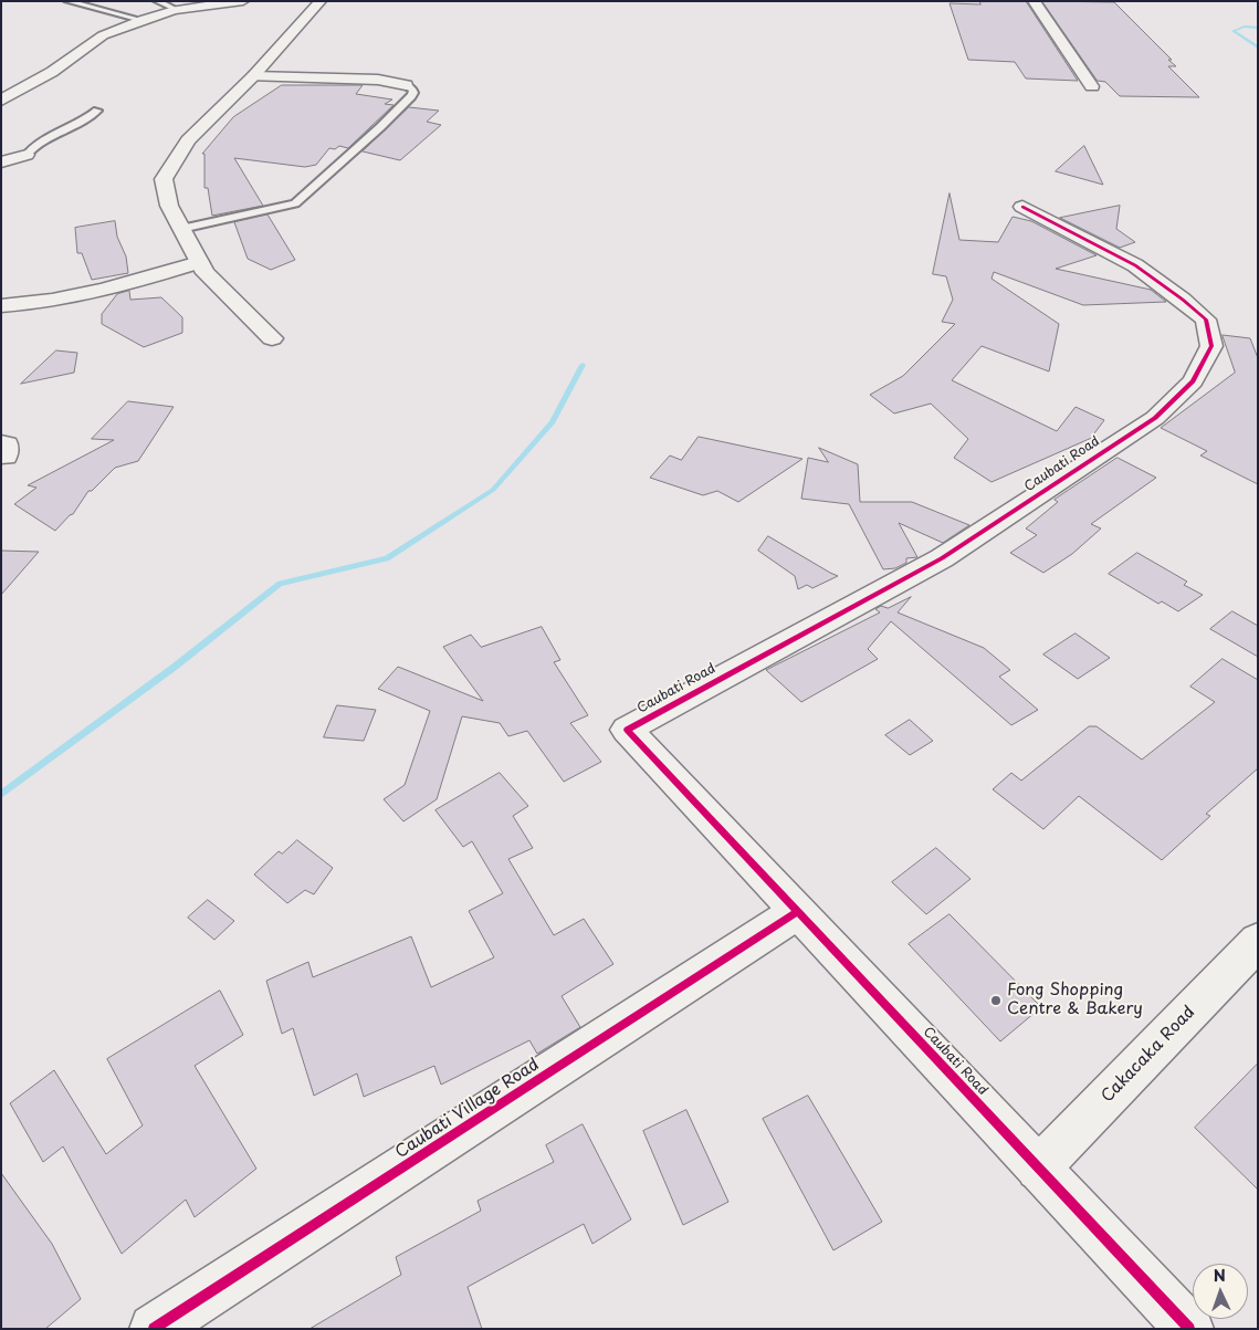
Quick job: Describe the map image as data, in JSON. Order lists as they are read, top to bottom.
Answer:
{
  "streets": {
    "street": ["Caubati Road", "Cakacaka Road", "Caubati Village Road"]
  },
  "crossings": [
    ["Caubati Road", "Cakacaka Road"],
    ["Caubati Road", "Caubati Village Road"]
  ],
  "places": ["Fong Shopping Centre & Bakery"],
  "north": "top"
}
